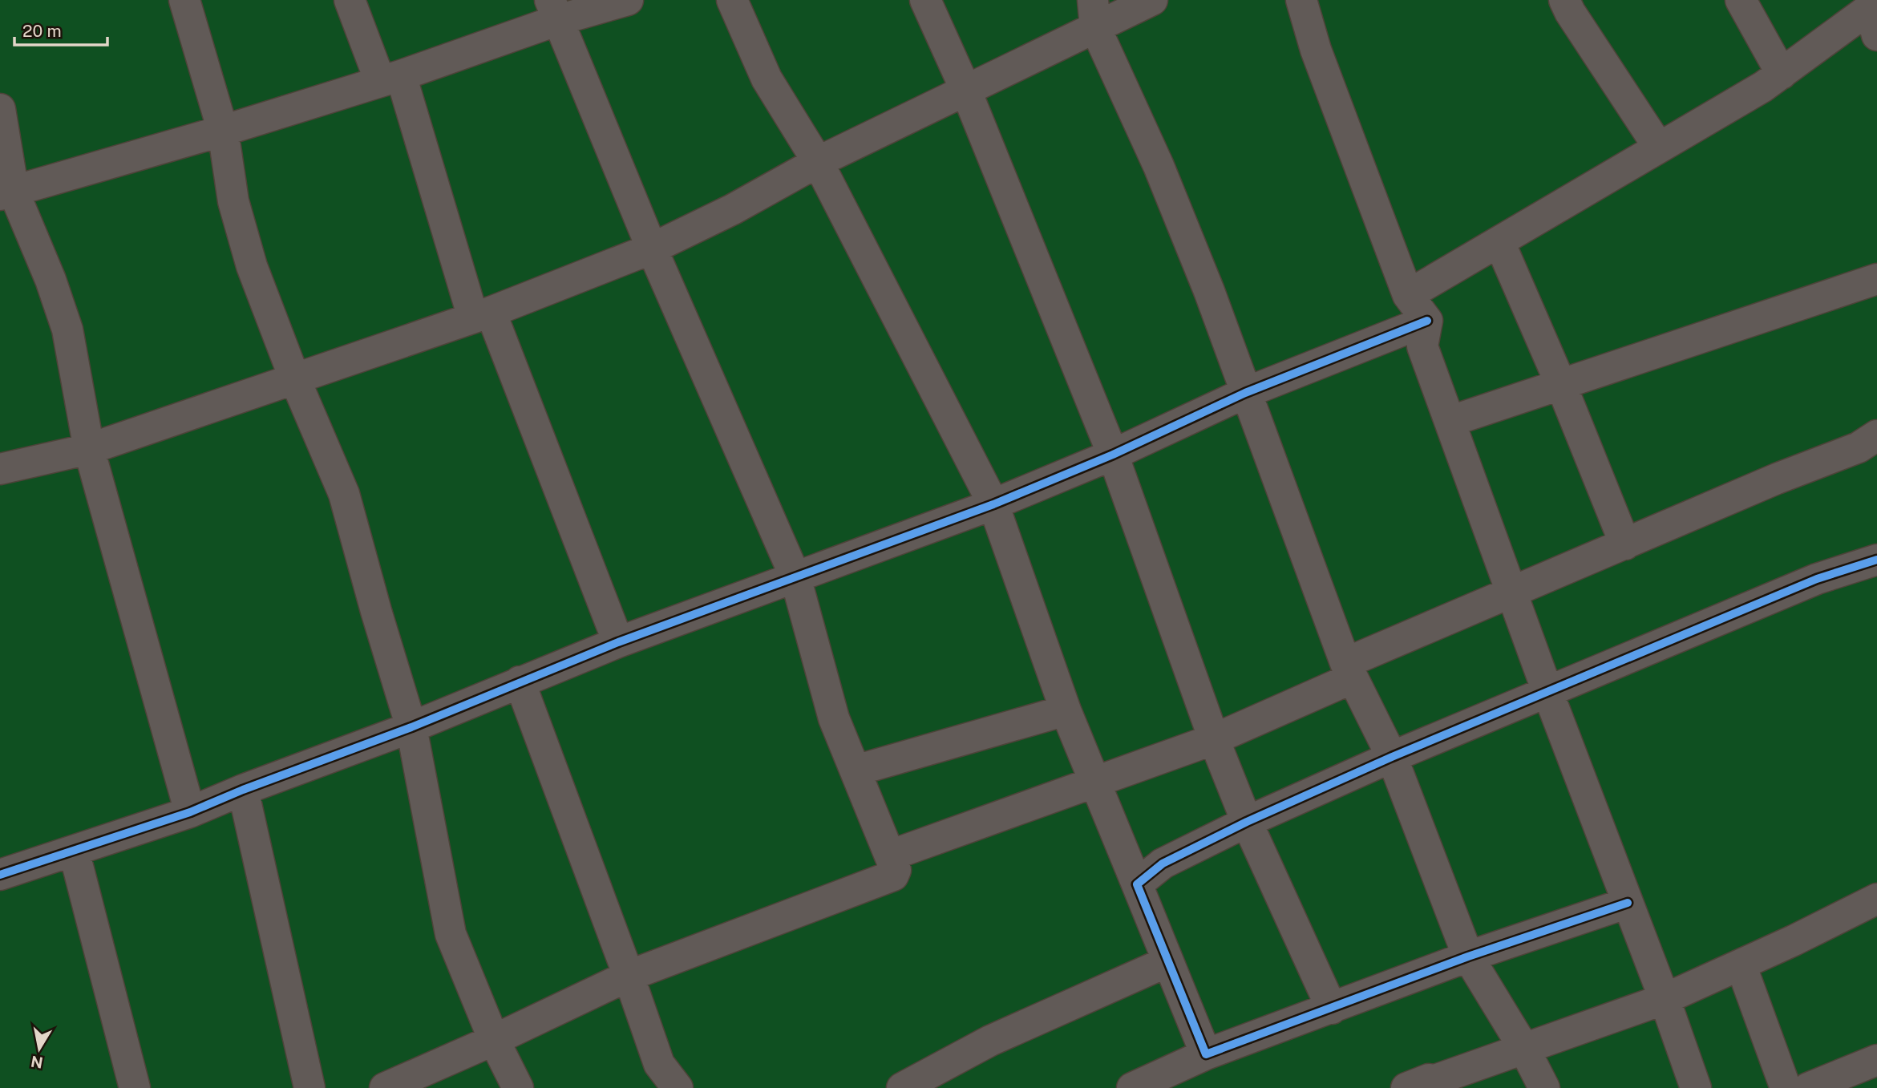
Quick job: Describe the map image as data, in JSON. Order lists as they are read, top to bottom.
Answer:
{
  "scale_bar": "20 m",
  "north": "bottom"
}
